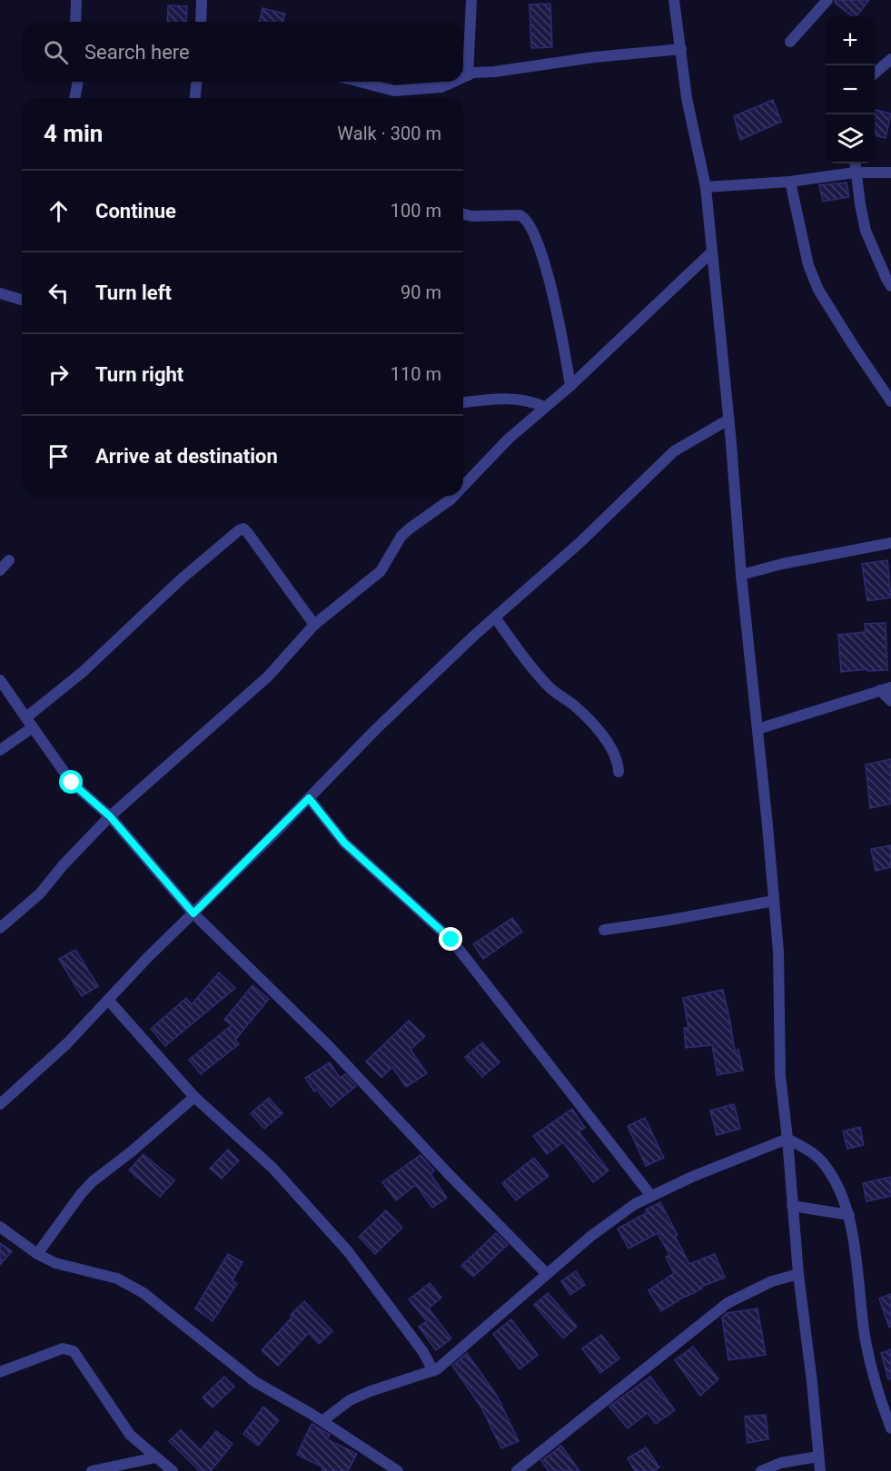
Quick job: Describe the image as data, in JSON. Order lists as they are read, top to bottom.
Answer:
{
  "page": {
    "map_buttons": ["+", "−"],
    "search": "Search here",
    "heading": ["4 min", "Walk · 300 m"],
    "list": [
      ["Continue", "100 m"],
      ["Turn left", "90 m"],
      ["Turn right", "110 m"],
      "Arrive at destination"
    ]
  }
}
